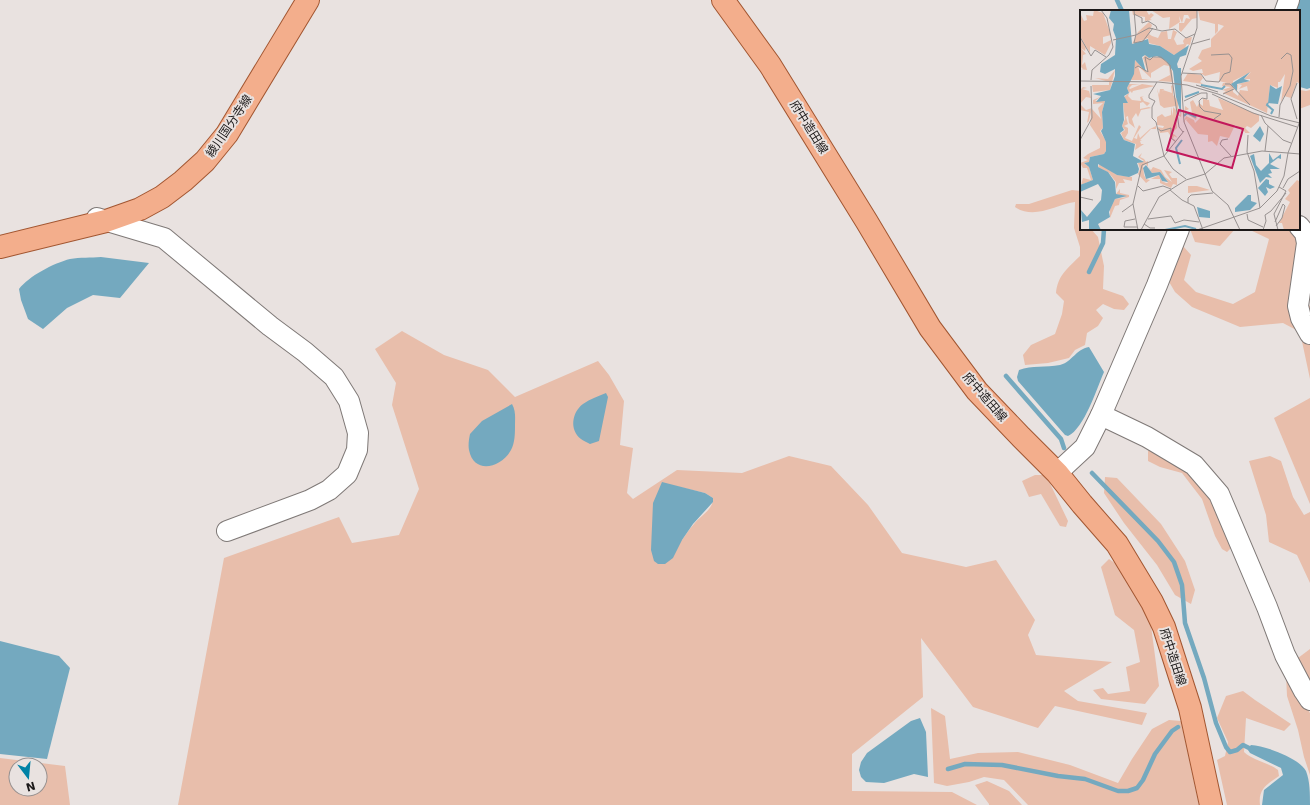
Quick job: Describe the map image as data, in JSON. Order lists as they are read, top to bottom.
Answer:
{
  "streets": {
    "main road": ["綾川国分寺線", "府中造田線"]
  },
  "north": "bottom"
}
